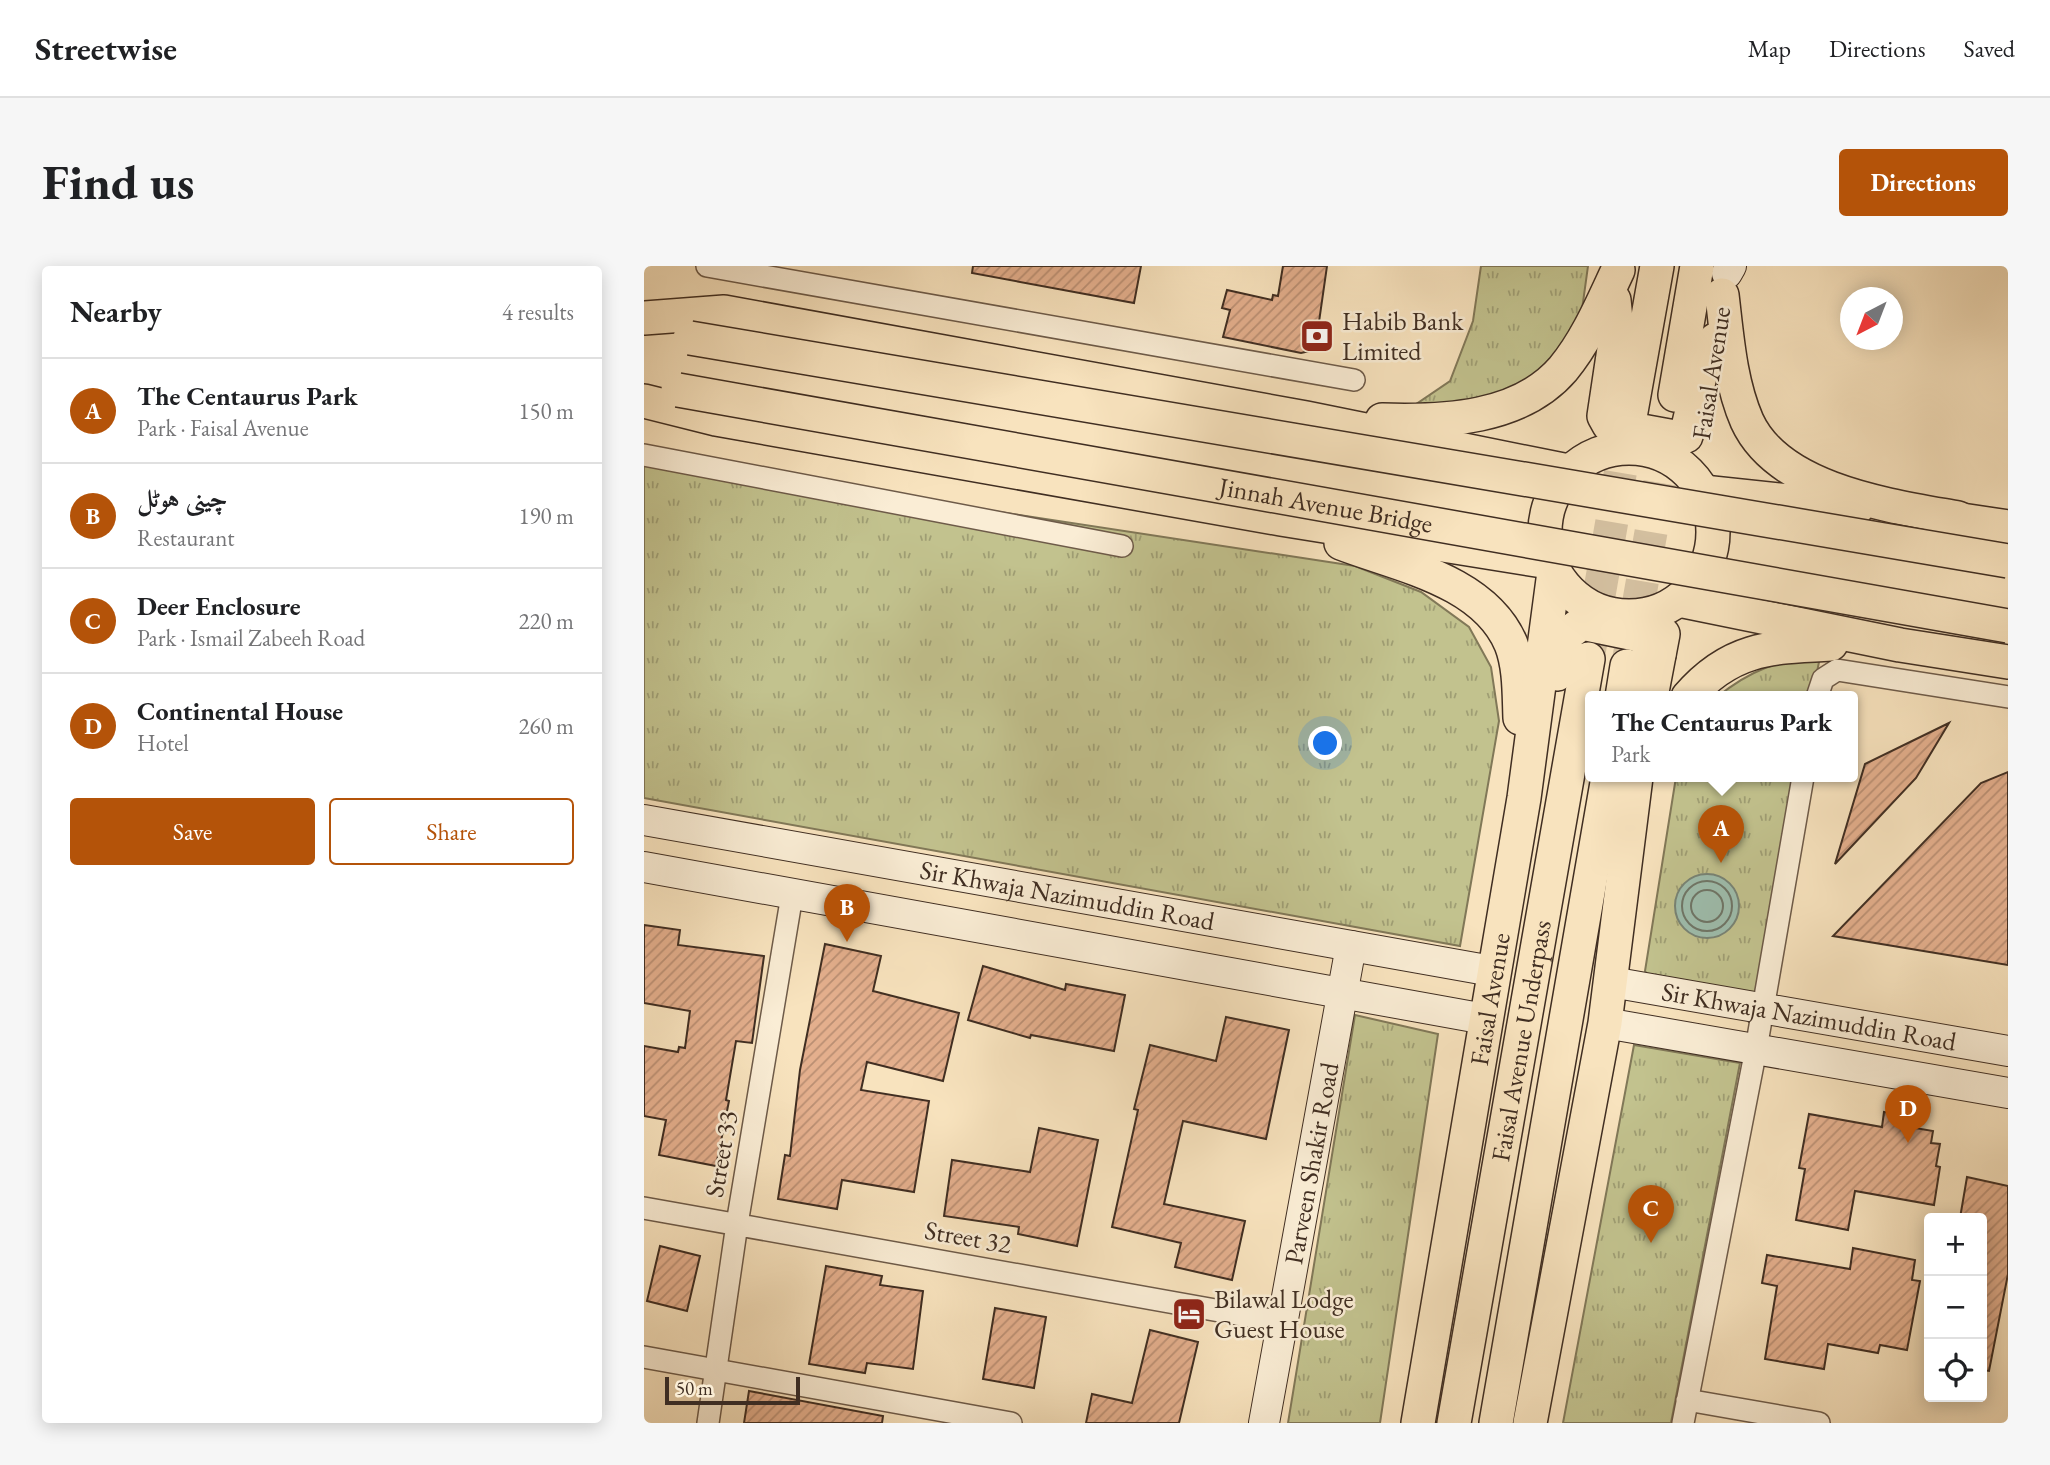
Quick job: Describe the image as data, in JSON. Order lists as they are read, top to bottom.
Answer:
{
  "streets": {
    "main road": [
      "Faisal Avenue",
      "Jinnah Avenue Bridge",
      "Sir Khwaja Nazimuddin Road",
      "Faisal Avenue Underpass",
      "Parveen Shakir Road"
    ],
    "street": ["Street 33", "Street 32"]
  },
  "crossings": [
    ["Faisal Avenue", "Sir Khwaja Nazimuddin Road"],
    ["Sir Khwaja Nazimuddin Road", "Street 33"],
    ["Sir Khwaja Nazimuddin Road", "Parveen Shakir Road"],
    ["Street 33", "Street 32"],
    ["Parveen Shakir Road", "Street 32"]
  ],
  "places": {
    "bank": ["Habib Bank Limited"],
    "hotel": ["Bilawal Lodge Guest House"]
  },
  "scale_bar": "50 m",
  "north": "bottom left",
  "page": {
    "header": "Streetwise",
    "nav": ["Map", "Directions", "Saved"],
    "buttons": [
      "Directions",
      ["Save", "Share"]
    ],
    "title": "Find us",
    "heading": ["Nearby", "4 results"],
    "list": [
      {
        "mark": "A",
        "name": "The Centaurus Park",
        "note": "Park · Faisal Avenue",
        "value": "150 m"
      },
      {
        "mark": "B",
        "name": "چینی ہوٹل",
        "note": "Restaurant",
        "value": "190 m"
      },
      {
        "mark": "C",
        "name": "Deer Enclosure",
        "note": "Park · Ismail Zabeeh Road",
        "value": "220 m"
      },
      {
        "mark": "D",
        "name": "Continental House",
        "note": "Hotel",
        "value": "260 m"
      }
    ],
    "popup": ["The Centaurus Park", "Park"],
    "pins": [
      "A",
      "B",
      "D",
      "C"
    ],
    "map_buttons": ["+", "−"],
    "scale": "50 m"
  }
}
